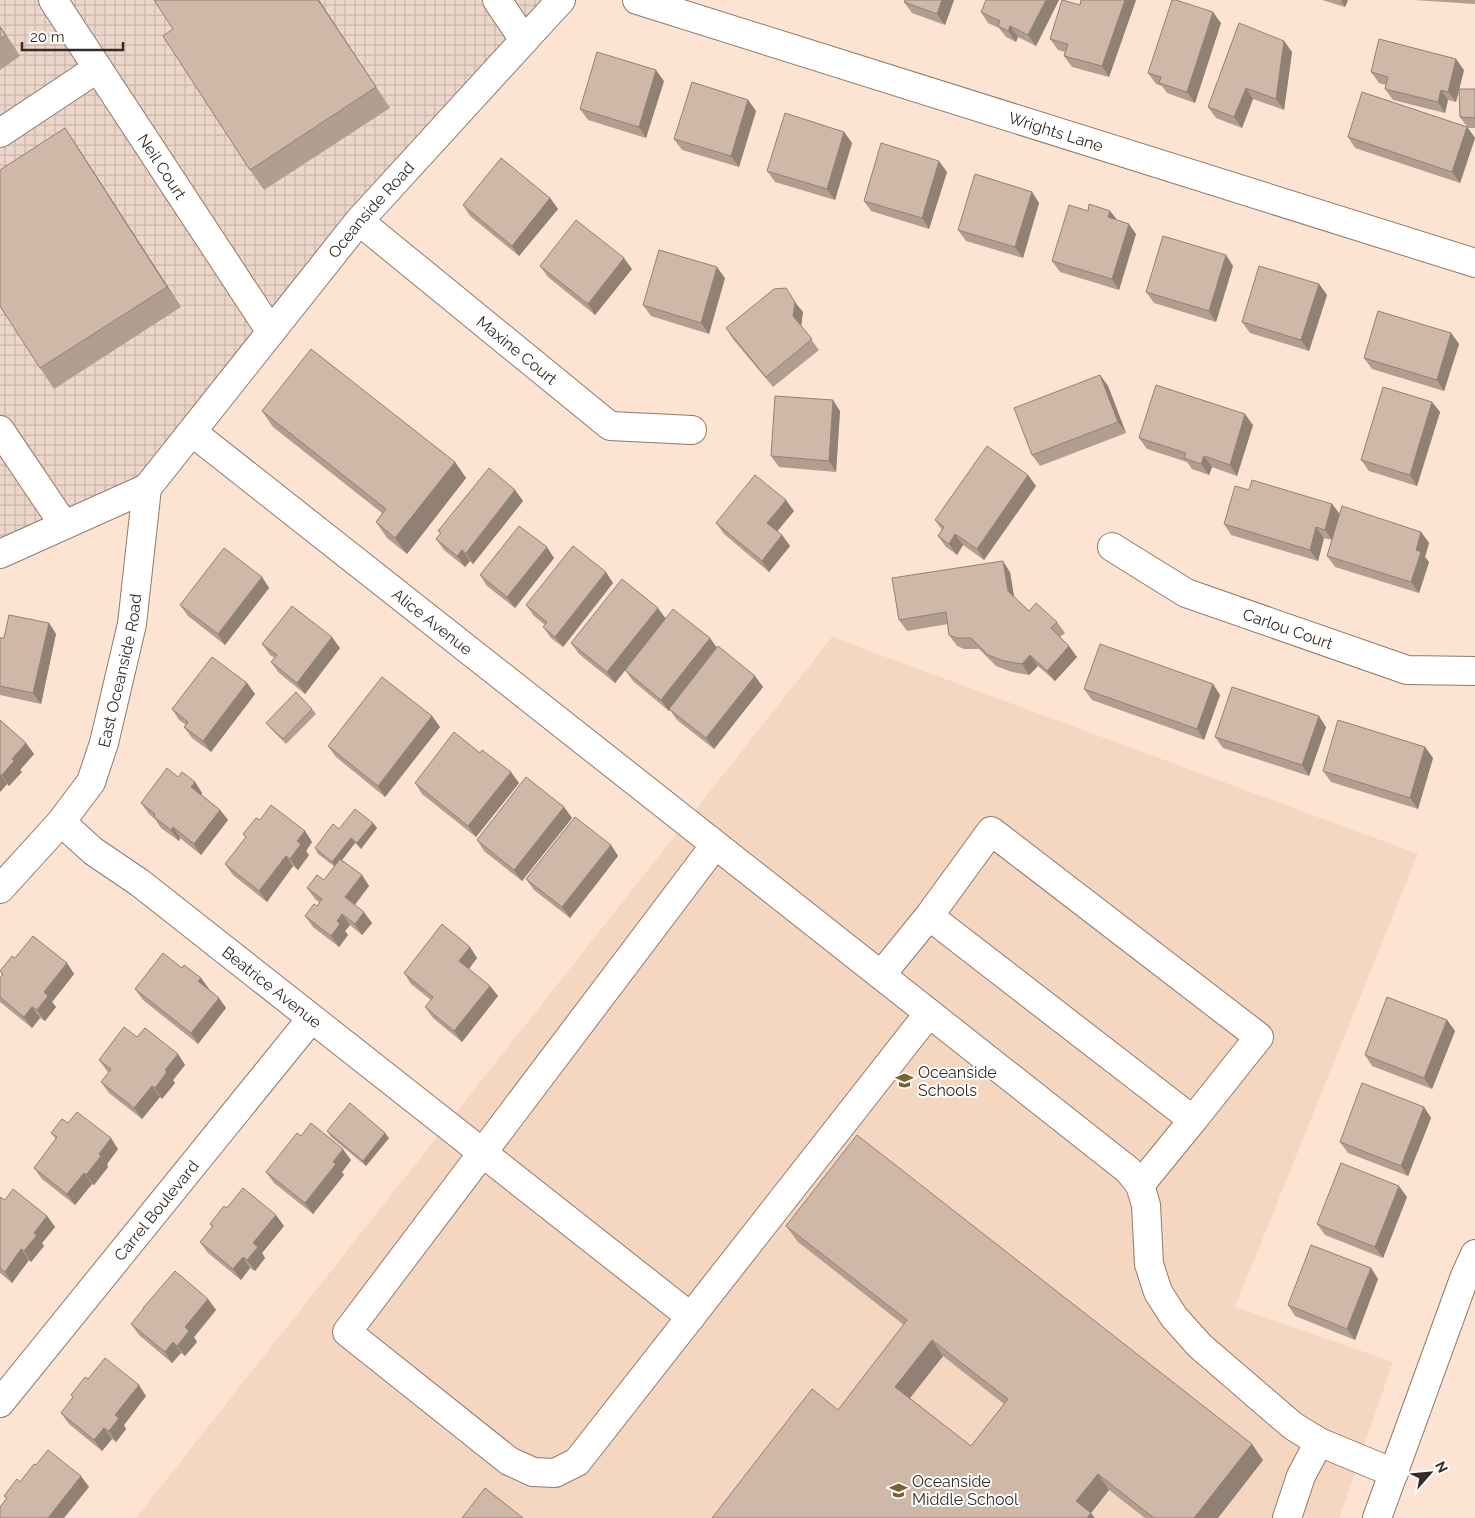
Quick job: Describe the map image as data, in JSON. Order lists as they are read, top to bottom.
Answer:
{
  "streets": {
    "street": [
      "Wrights Lane",
      "Neil Court",
      "Oceanside Road",
      "Maxine Court",
      "Alice Avenue",
      "Carlou Court",
      "East Oceanside Road",
      "Beatrice Avenue",
      "Carrel Boulevard"
    ]
  },
  "crossings": [
    ["Neil Court", "Oceanside Road"],
    ["Oceanside Road", "Maxine Court"],
    ["Oceanside Road", "Alice Avenue"],
    ["East Oceanside Road", "Beatrice Avenue"],
    ["Beatrice Avenue", "Carrel Boulevard"]
  ],
  "places": {
    "school or university": ["Oceanside Schools", "Oceanside Middle School"]
  },
  "scale_bar": "20 m",
  "north": "top right"
}
